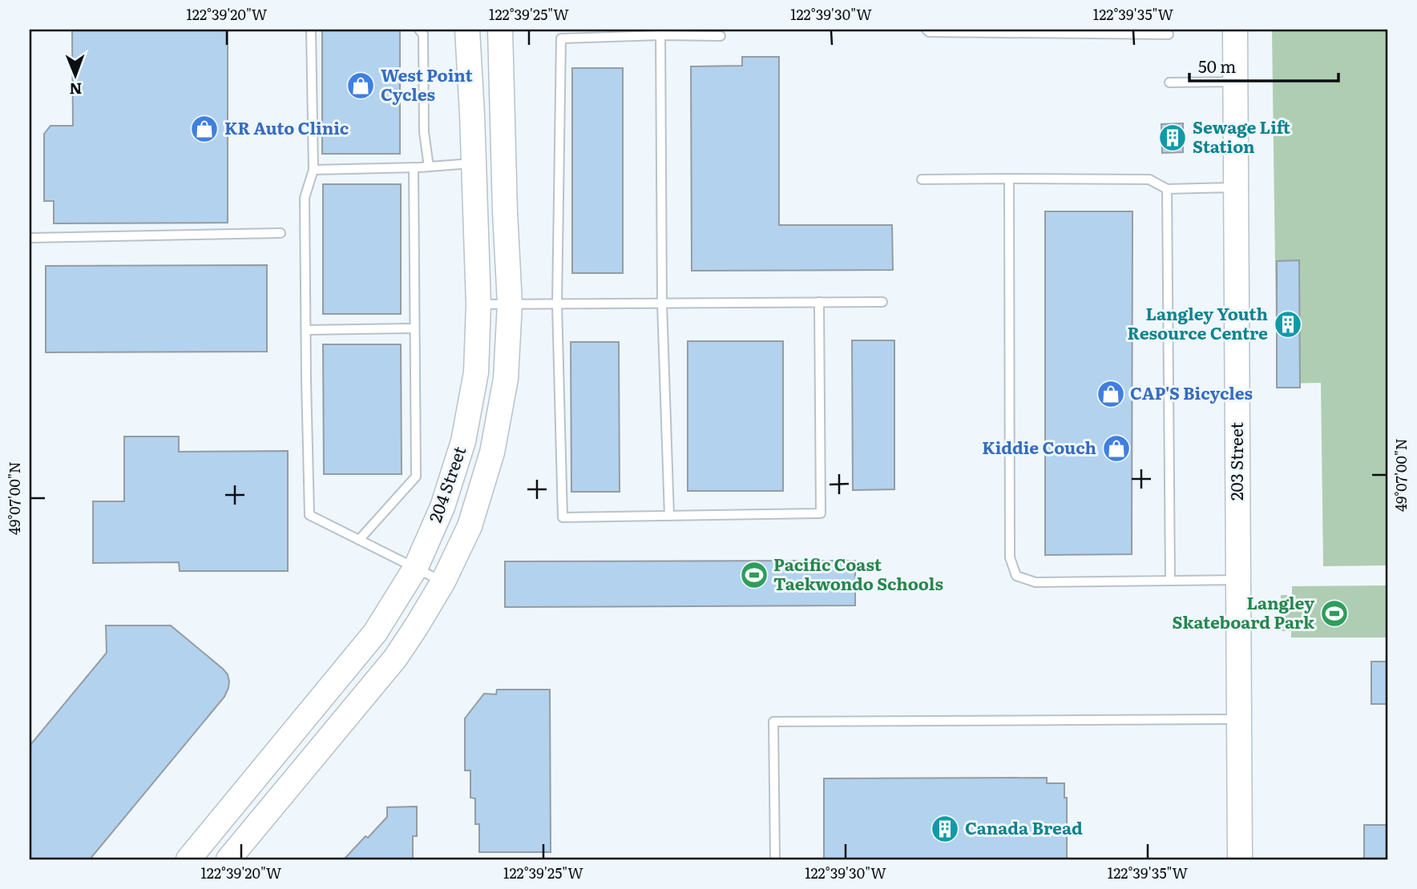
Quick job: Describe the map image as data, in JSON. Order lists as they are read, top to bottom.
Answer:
{
  "streets": {
    "main road": ["203 Street", "204 Street"]
  },
  "places": {
    "shop": [
      "West Point Cycles",
      "KR Auto Clinic",
      "CAP'S Bicycles",
      "Kiddie Couch"
    ],
    "building": ["Sewage Lift Station", "Langley Youth Resource Centre", "Canada Bread"],
    "sports": ["Pacific Coast Taekwondo Schools", "Langley Skateboard Park"]
  },
  "scale_bar": "50 m",
  "north": "bottom",
  "coordinates": [
    "122°39'20\"W",
    "122°39'25\"W",
    "122°39'30\"W",
    "122°39'35\"W",
    "49°07'00\"N"
  ]
}
